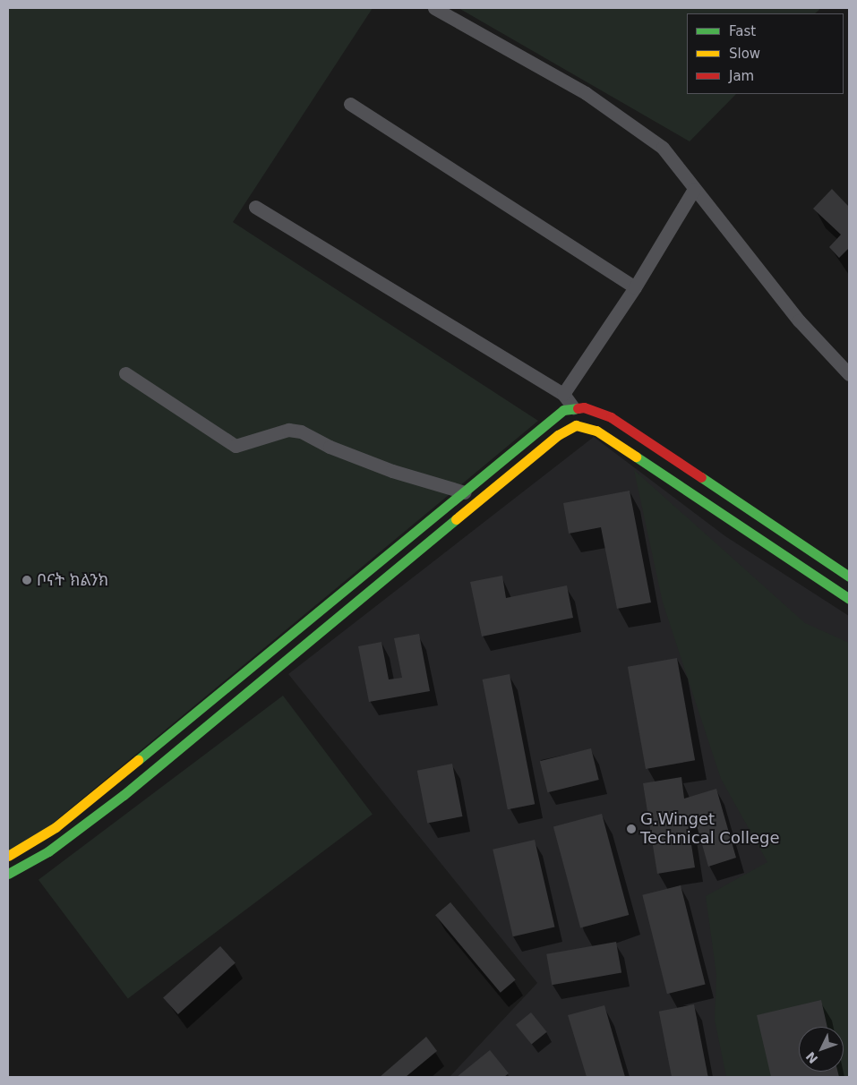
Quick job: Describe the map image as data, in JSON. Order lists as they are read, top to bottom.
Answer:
{
  "places": ["ቦናት ክልንክ", "G.Winget Technical College"],
  "legend": ["Fast", "Slow", "Jam"],
  "north": "bottom left"
}
